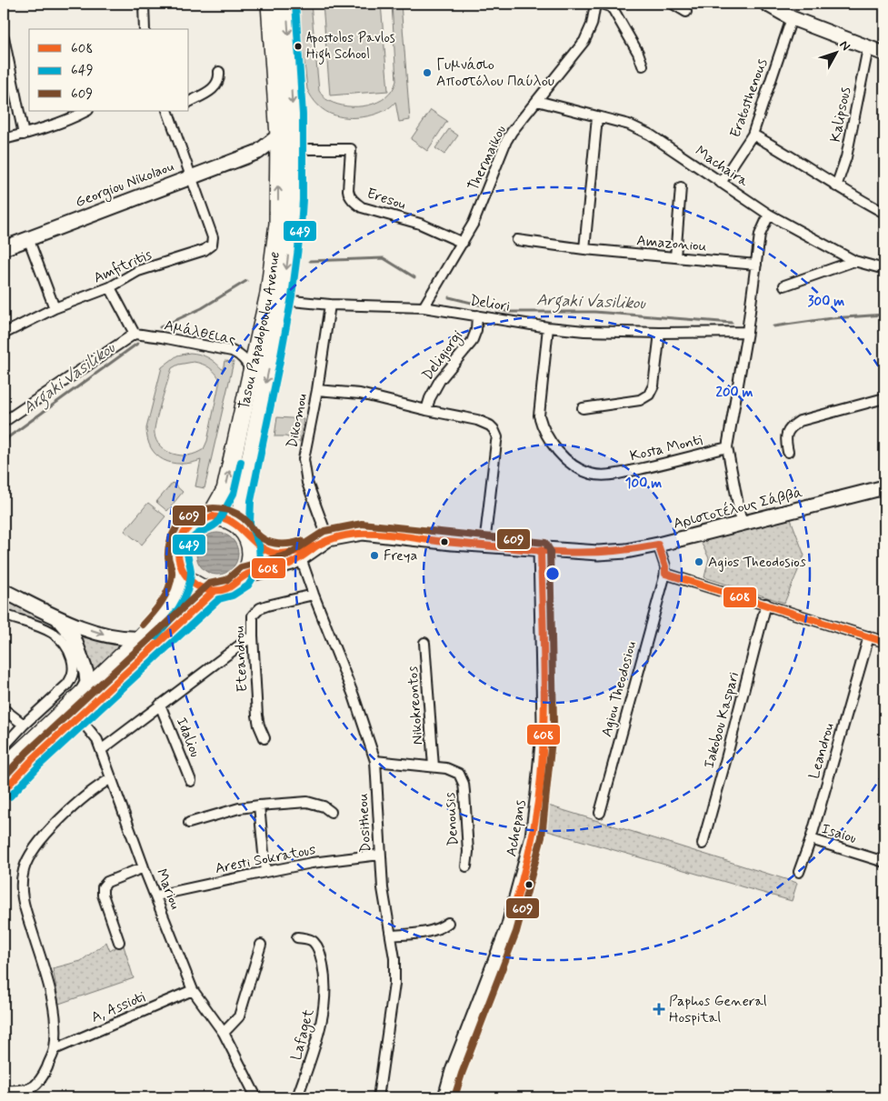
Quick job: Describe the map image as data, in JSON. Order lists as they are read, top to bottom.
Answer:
{
  "streets": {
    "highway": ["Tasou Papadopoulou Avenue"],
    "street": [
      "Eratosthenous",
      "Kalipsous",
      "Thermaikou",
      "Machaira",
      "Georgiou Nikolaou",
      "Eresou",
      "Amazoniou",
      "Amfitritis",
      "Deliori",
      "Αμάλθειας",
      "Deligiorgi",
      "Dikomou",
      "Kosta Monti",
      "Αριστοτέλους Σάββα",
      "Eteandrou",
      "Agiou Theodosiou",
      "Nikokreontos",
      "Iakobou Kaspari",
      "Idaliou",
      "Leandrou",
      "Denousis",
      "Dositheou",
      "Achepans",
      "Isaiou",
      "Aresti Sokratous",
      "Mariou",
      "A, Assioti",
      "Lafaget"
    ]
  },
  "crossings": [
    ["Eratosthenous", "Machaira"],
    ["Thermaikou", "Machaira"],
    ["Thermaikou", "Eresou"],
    ["Thermaikou", "Deliori"],
    ["Georgiou Nikolaou", "Amfitritis"],
    ["Georgiou Nikolaou", "Tasou Papadopoulou Avenue"],
    ["Eresou", "Tasou Papadopoulou Avenue"],
    ["Deliori", "Tasou Papadopoulou Avenue"],
    ["Deliori", "Deligiorgi"],
    ["Deliori", "Dikomou"],
    ["Deliori", "Kosta Monti"],
    ["Tasou Papadopoulou Avenue", "Αμάλθειας"],
    ["Tasou Papadopoulou Avenue", "Αριστοτέλους Σάββα"],
    ["Dikomou", "Αριστοτέλους Σάββα"],
    ["Αριστοτέλους Σάββα", "Achepans"],
    ["Eteandrou", "Dositheou"],
    ["Nikokreontos", "Denousis"],
    ["Leandrou", "Isaiou"],
    ["Denousis", "Dositheou"],
    ["Dositheou", "Aresti Sokratous"],
    ["Aresti Sokratous", "Mariou"],
    ["Mariou", "A, Assioti"]
  ],
  "water": ["Argaki Vasilikou"],
  "places": {
    "other": [
      "Apostolos Pavlos High School",
      "Γυμνάσιο Αποστόλου Παύλου",
      "Freya",
      "Agios Theodosios"
    ],
    "health": ["Paphos General Hospital"]
  },
  "lines": ["transit line 649", "transit line 609", "transit line 608"],
  "legend": ["608", "649", "609"],
  "north": "top right",
  "rings": ["300 m", "200 m", "100 m"]
}
